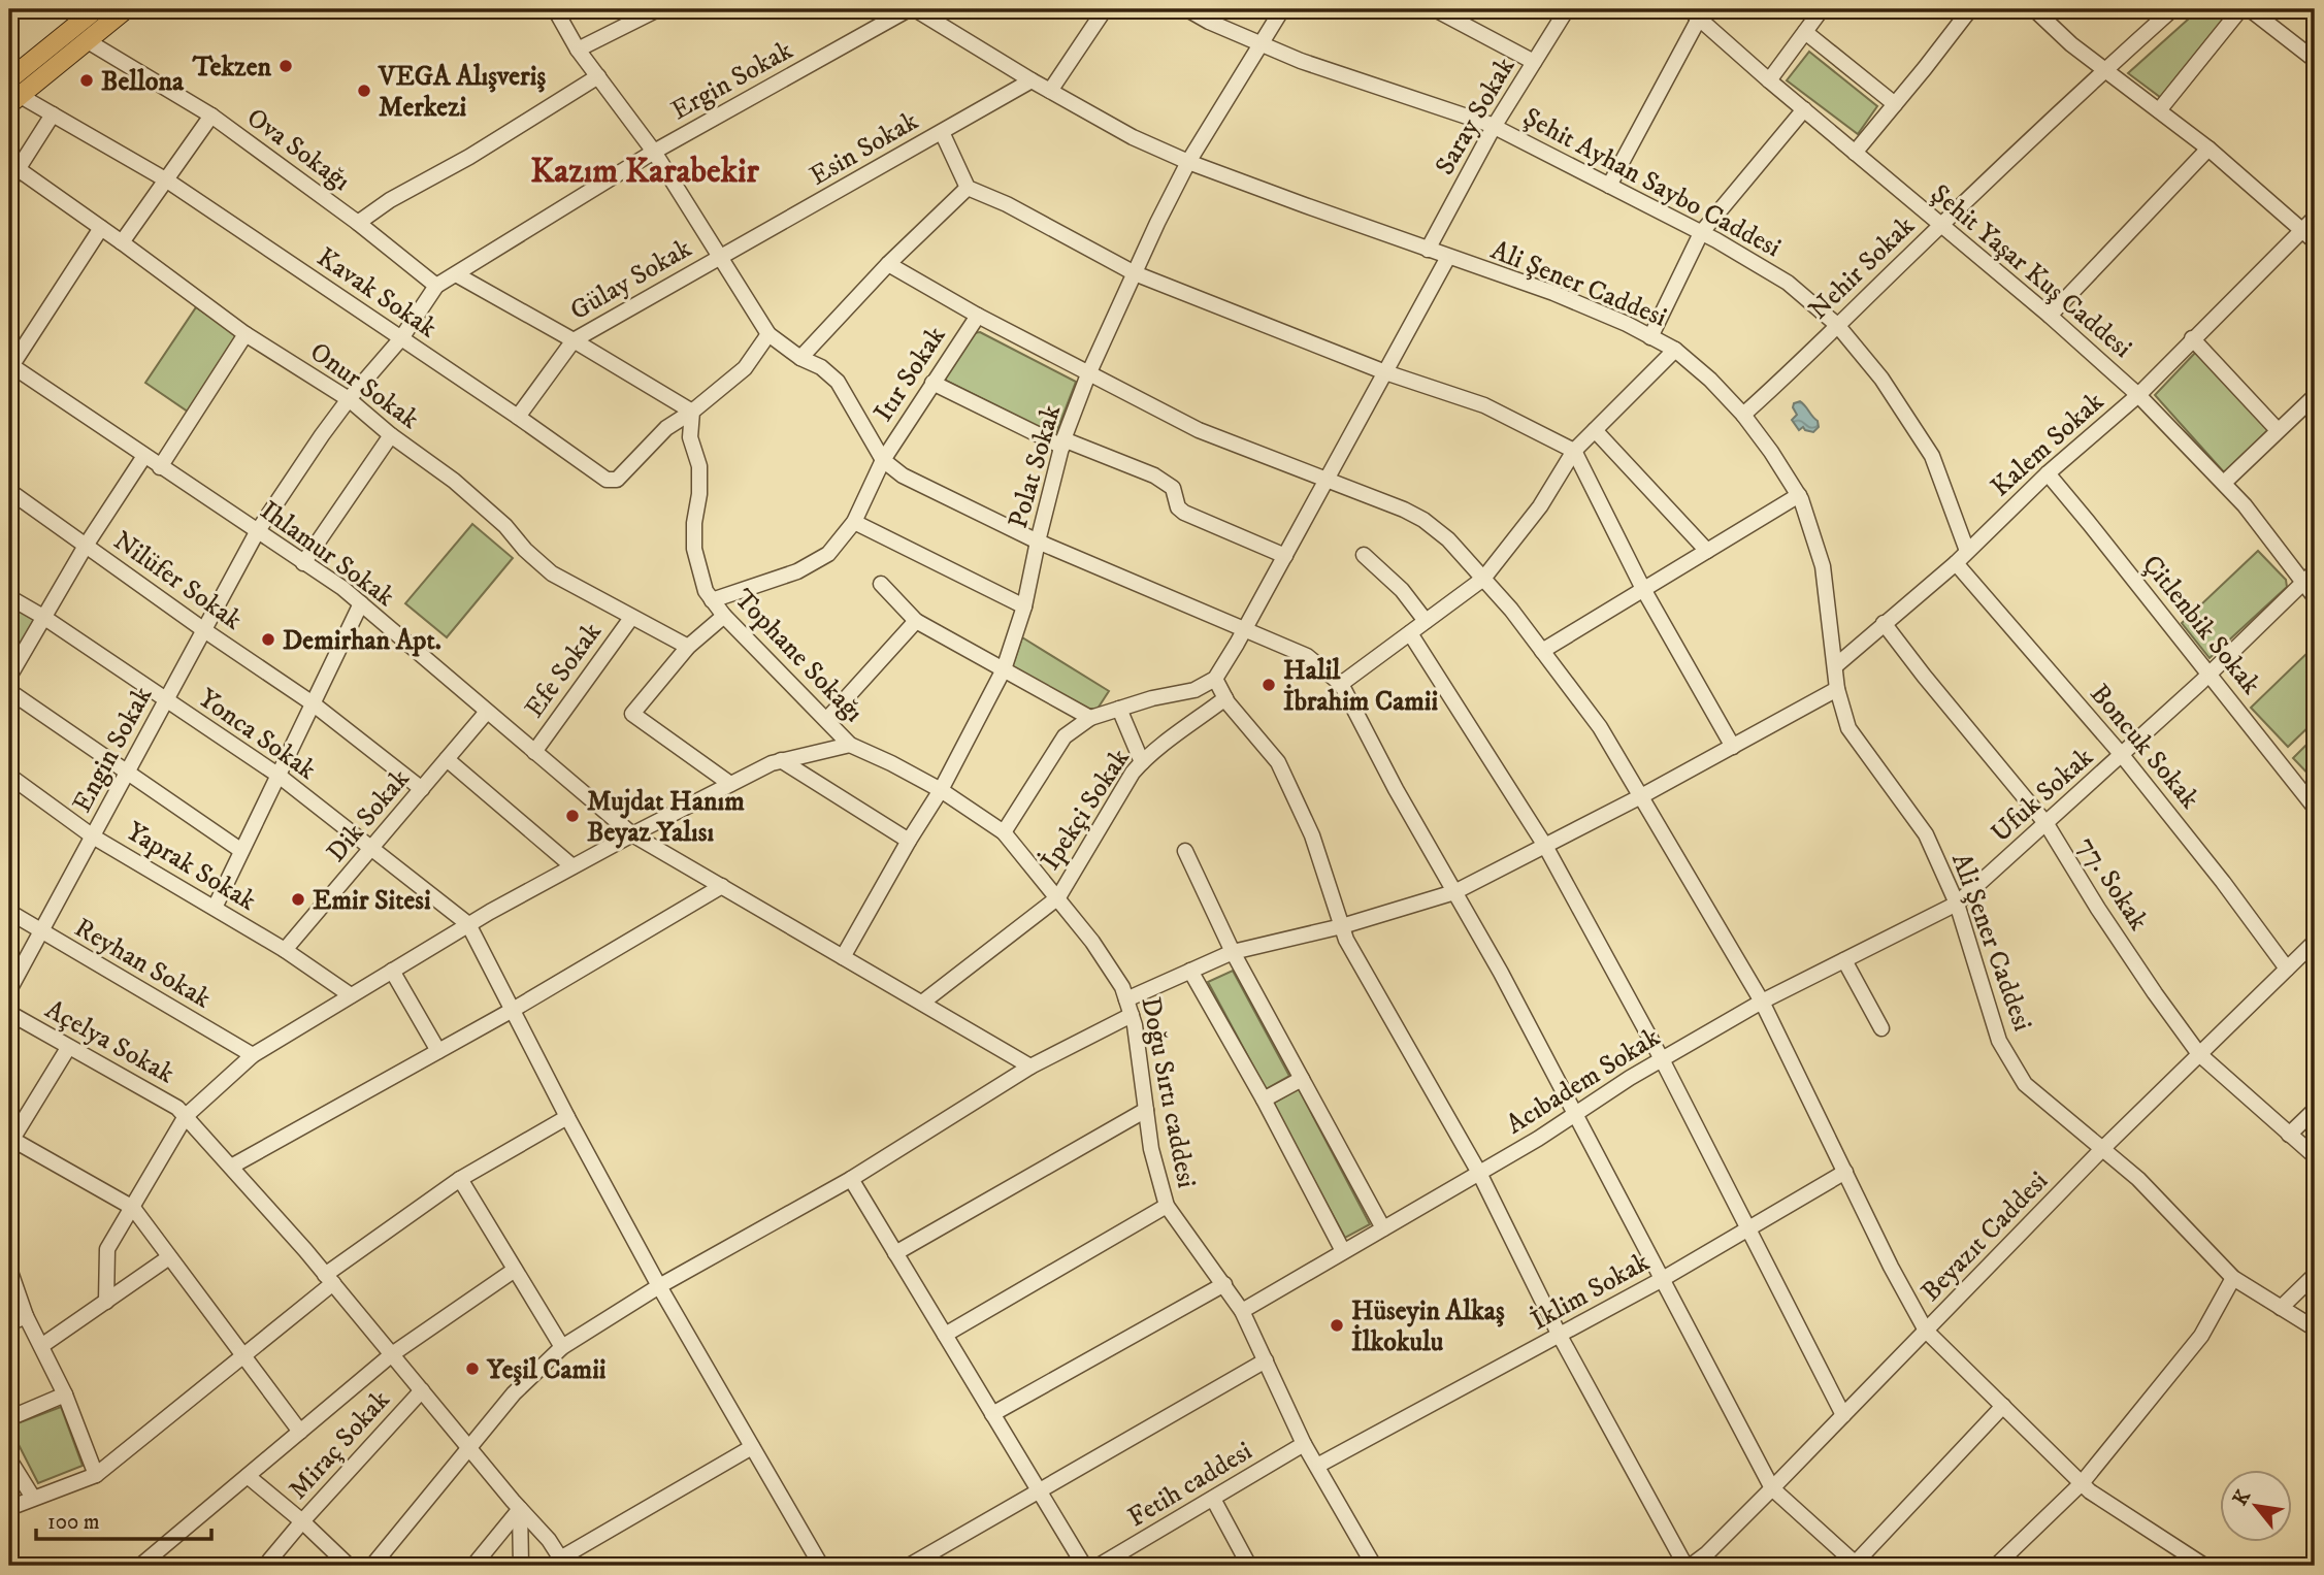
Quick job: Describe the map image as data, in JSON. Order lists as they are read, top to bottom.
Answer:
{
  "streets": {
    "street": [
      "Ergin Sokak",
      "Saray Sokak",
      "Esin Sokak",
      "Ova Sokağı",
      "Şehit Ayhan Saybo Caddesi",
      "Nehir Sokak",
      "Şehit Yaşar Kuş Caddesi",
      "Gülay Sokak",
      "Ali Şener Caddesi",
      "Kavak Sokak",
      "Itır Sokak",
      "Onur Sokak",
      "Kalem Sokak",
      "Polat Sokak",
      "Ihlamur Sokak",
      "Nilüfer Sokak",
      "Çitlenbik Sokak",
      "Tophane Sokağı",
      "Efe Sokak",
      "Yonca Sokak",
      "Boncuk Sokak",
      "Engin Sokak",
      "Ufuk Sokak",
      "İpekçi Sokak",
      "Dik Sokak",
      "Yaprak Sokak",
      "77. Sokak",
      "Reyhan Sokak",
      "Açelya Sokak",
      "Acıbadem Sokak",
      "Doğu Sırtı caddesi",
      "Beyazıt Caddesi",
      "İklim Sokak",
      "Miraç Sokak",
      "Fetih caddesi"
    ]
  },
  "crossings": [
    ["Ergin Sokak", "Ova Sokağı"],
    ["Ergin Sokak", "Ali Şener Caddesi"],
    ["Ergin Sokak", "Engin Sokak"],
    ["Saray Sokak", "Şehit Ayhan Saybo Caddesi"],
    ["Saray Sokak", "Ali Şener Caddesi"],
    ["Esin Sokak", "Gülay Sokak"],
    ["Esin Sokak", "Ali Şener Caddesi"],
    ["Ova Sokağı", "Engin Sokak"],
    ["Şehit Ayhan Saybo Caddesi", "Nehir Sokak"],
    ["Şehit Ayhan Saybo Caddesi", "Kalem Sokak"],
    ["Şehit Ayhan Saybo Caddesi", "Polat Sokak"],
    ["Nehir Sokak", "Şehit Yaşar Kuş Caddesi"],
    ["Nehir Sokak", "Ali Şener Caddesi"],
    ["Şehit Yaşar Kuş Caddesi", "Kalem Sokak"],
    ["Şehit Yaşar Kuş Caddesi", "Ufuk Sokak"],
    ["Gülay Sokak", "Kavak Sokak"],
    ["Ali Şener Caddesi", "Kalem Sokak"],
    ["Ali Şener Caddesi", "Polat Sokak"],
    ["Ali Şener Caddesi", "Ufuk Sokak"],
    ["Ali Şener Caddesi", "Acıbadem Sokak"],
    ["Ali Şener Caddesi", "Beyazıt Caddesi"],
    ["Kavak Sokak", "Tophane Sokağı"],
    ["Kavak Sokak", "Engin Sokak"],
    ["Itır Sokak", "Tophane Sokağı"],
    ["Onur Sokak", "Efe Sokak"],
    ["Onur Sokak", "Engin Sokak"],
    ["Kalem Sokak", "Çitlenbik Sokak"],
    ["Kalem Sokak", "Boncuk Sokak"],
    ["Kalem Sokak", "77. Sokak"],
    ["Polat Sokak", "Ihlamur Sokak"],
    ["Polat Sokak", "Doğu Sırtı caddesi"],
    ["Ihlamur Sokak", "Efe Sokak"],
    ["Ihlamur Sokak", "Engin Sokak"],
    ["Ihlamur Sokak", "Dik Sokak"],
    ["Nilüfer Sokak", "Engin Sokak"],
    ["Nilüfer Sokak", "Dik Sokak"],
    ["Çitlenbik Sokak", "Ufuk Sokak"],
    ["Tophane Sokağı", "Doğu Sırtı caddesi"],
    ["Yonca Sokak", "Engin Sokak"],
    ["Yonca Sokak", "Dik Sokak"],
    ["Boncuk Sokak", "Ufuk Sokak"],
    ["Boncuk Sokak", "Beyazıt Caddesi"],
    ["Engin Sokak", "Yaprak Sokak"],
    ["Engin Sokak", "Reyhan Sokak"],
    ["Ufuk Sokak", "77. Sokak"],
    ["Ufuk Sokak", "Acıbadem Sokak"],
    ["İpekçi Sokak", "Doğu Sırtı caddesi"],
    ["Dik Sokak", "Yaprak Sokak"],
    ["77. Sokak", "Beyazıt Caddesi"],
    ["Açelya Sokak", "Miraç Sokak"],
    ["Acıbadem Sokak", "Doğu Sırtı caddesi"],
    ["Doğu Sırtı caddesi", "İklim Sokak"],
    ["Doğu Sırtı caddesi", "Fetih caddesi"]
  ],
  "districts": ["Kazım Karabekir"],
  "places": [
    "Tekzen",
    "Bellona",
    "VEGA Alışveriş Merkezi",
    "Demirhan Apt.",
    "Halil İbrahim Camii",
    "Mujdat Hanım Beyaz Yalısı",
    "Emir Sitesi",
    "Hüseyin Alkaş İlkokulu",
    "Yeşil Camii"
  ],
  "scale_bar": "100 m",
  "north": "top left"
}
